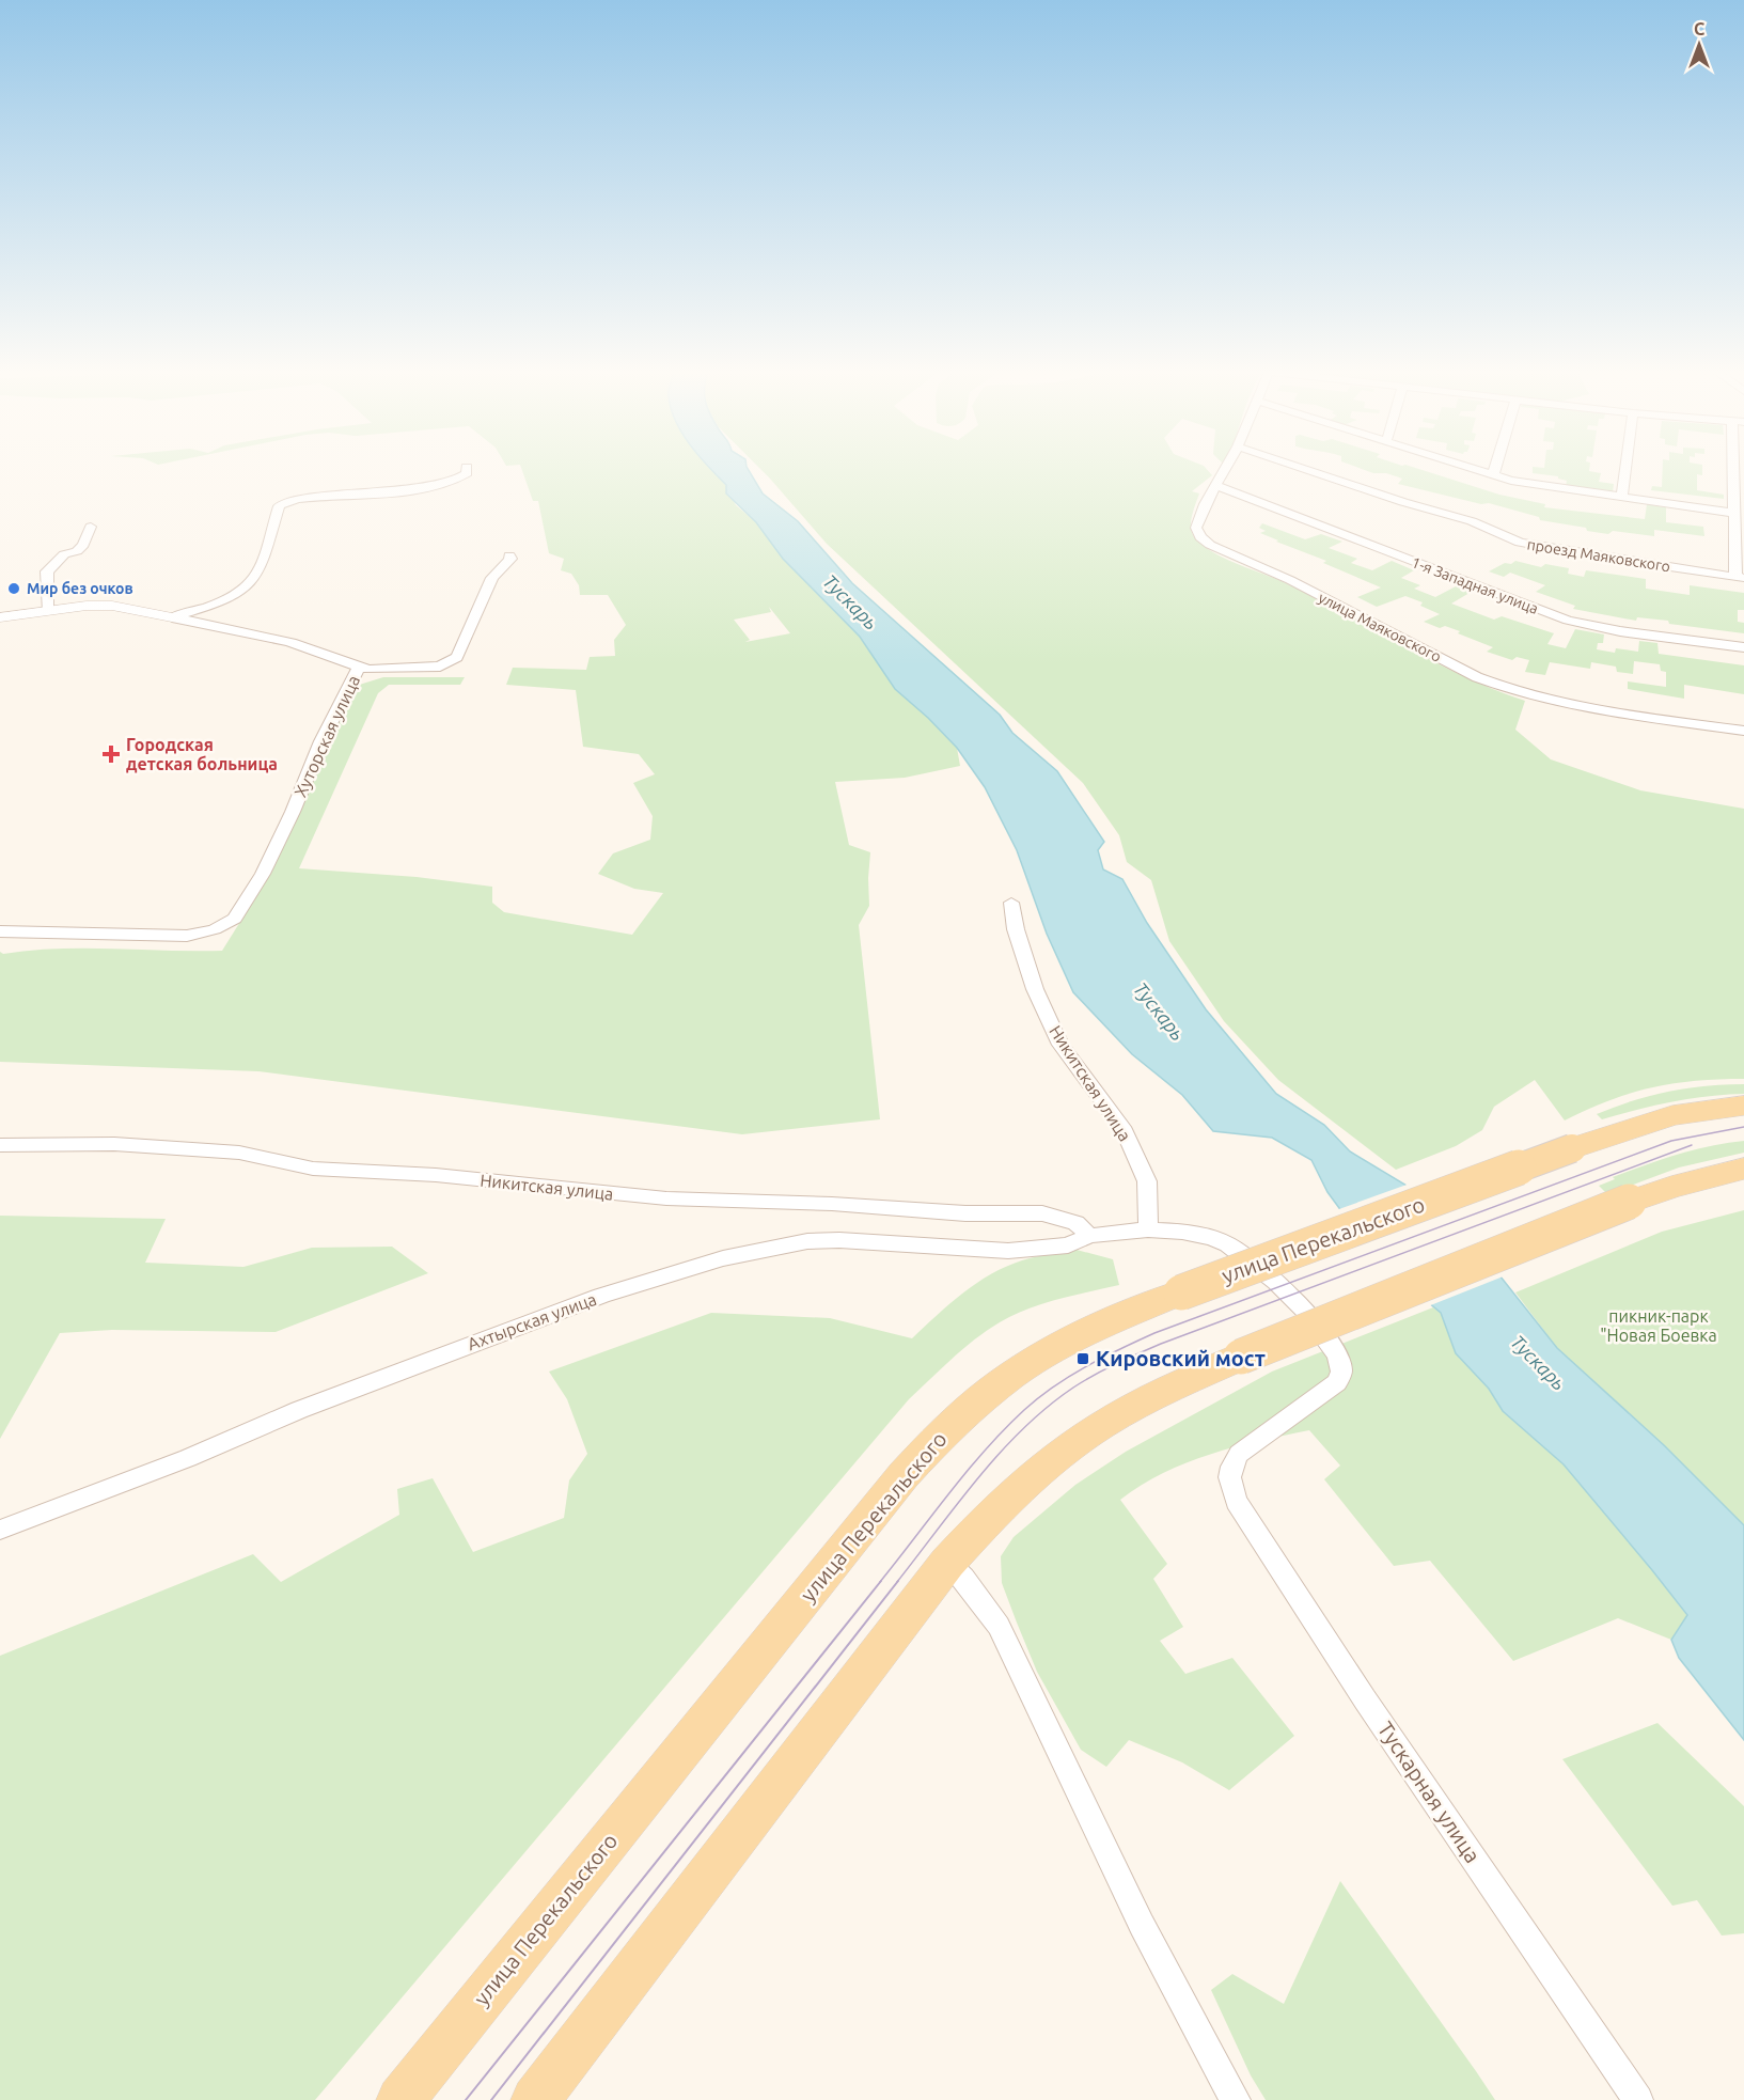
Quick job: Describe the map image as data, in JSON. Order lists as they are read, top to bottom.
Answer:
{
  "streets": {
    "main road": ["улица Перекальского"],
    "street": [
      "проезд Маяковского",
      "1-я Западная улица",
      "улица Маяковского",
      "Хуторская улица",
      "Никитская улица",
      "Ахтырская улица",
      "Тускарная улица"
    ]
  },
  "crossings": [
    ["1-я Западная улица", "улица Маяковского"],
    ["Никитская улица", "Ахтырская улица"],
    ["Ахтырская улица", "Тускарная улица"]
  ],
  "water": ["Тускарь"],
  "parks": ["пикник-парк \"Новая Боевка"],
  "places": {
    "other": ["Мир без очков"],
    "health": ["Городская детская больница"],
    "transit": ["Кировский мост"]
  },
  "north": "top"
}
